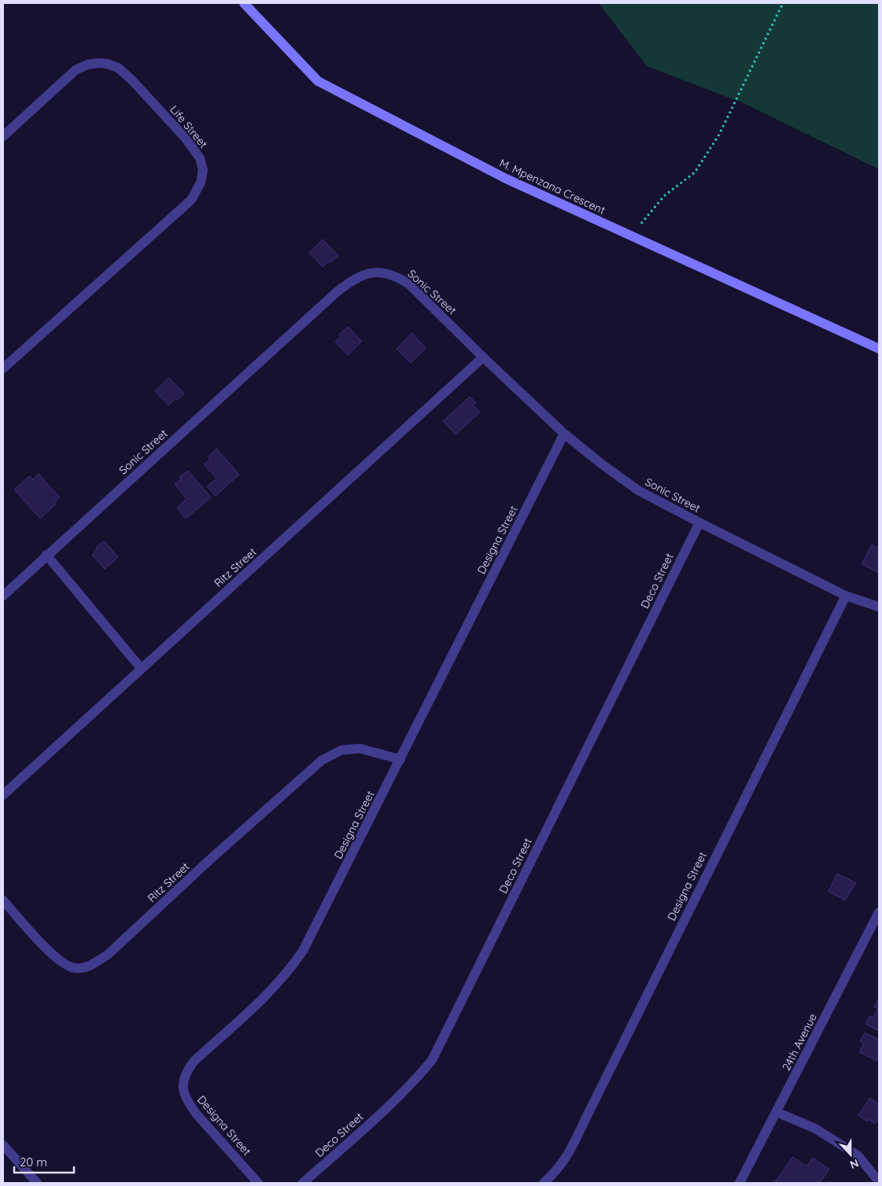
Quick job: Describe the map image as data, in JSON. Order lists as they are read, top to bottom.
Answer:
{
  "streets": {
    "main road": ["M. Mpenzana Crescent"],
    "street": [
      "Life Street",
      "Sonic Street",
      "Designa Street",
      "Ritz Street",
      "Deco Street",
      "24th Avenue"
    ]
  },
  "crossings": [
    ["Sonic Street", "Designa Street"],
    ["Sonic Street", "Ritz Street"],
    ["Sonic Street", "Deco Street"],
    ["Designa Street", "Ritz Street"]
  ],
  "scale_bar": "20 m",
  "north": "bottom"
}
